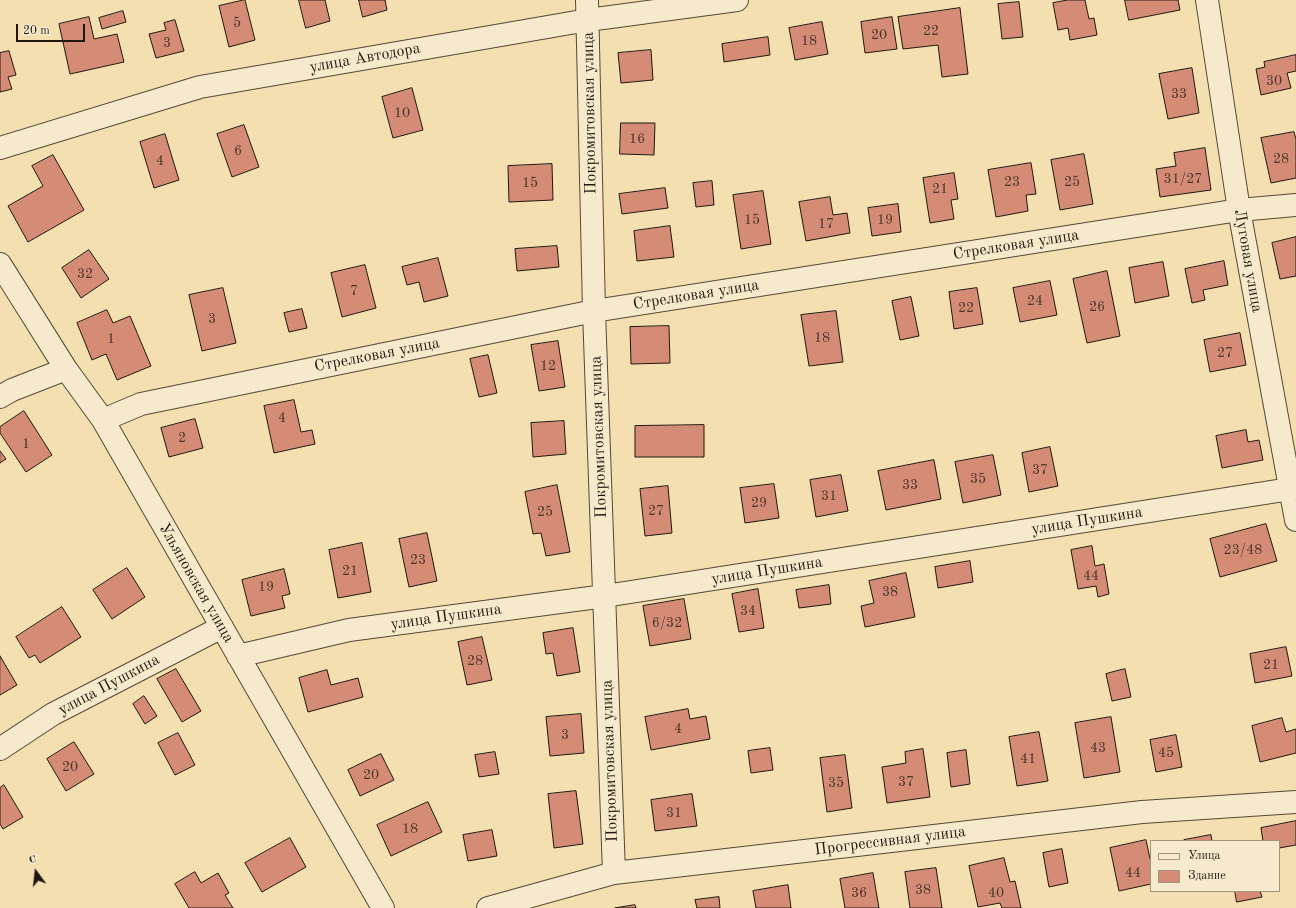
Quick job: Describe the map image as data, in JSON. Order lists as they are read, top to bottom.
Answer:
{
  "streets": {
    "street": [
      "улица Автодора",
      "Покромитовская улица",
      "Стрелковая улица",
      "Луговая улица",
      "улица Пушкина",
      "Ульяновская улица",
      "Прогрессивная улица"
    ]
  },
  "crossings": [
    ["улица Автодора", "Покромитовская улица"],
    ["Покромитовская улица", "Стрелковая улица"],
    ["Покромитовская улица", "улица Пушкина"],
    ["Покромитовская улица", "Прогрессивная улица"],
    ["Стрелковая улица", "Луговая улица"],
    ["Стрелковая улица", "Ульяновская улица"],
    ["Луговая улица", "улица Пушкина"],
    ["улица Пушкина", "Ульяновская улица"]
  ],
  "house_numbers": [
    "5",
    "22",
    "20",
    "18",
    "3",
    "30",
    "33",
    "10",
    "16",
    "6",
    "28",
    "4",
    "31/27",
    "23",
    "25",
    "15",
    "21",
    "15",
    "19",
    "17",
    "32",
    "7",
    "24",
    "26",
    "22",
    "3",
    "18",
    "1",
    "27",
    "12",
    "4",
    "2",
    "1",
    "37",
    "35",
    "33",
    "31",
    "29",
    "27",
    "25",
    "23/48",
    "23",
    "21",
    "44",
    "19",
    "38",
    "34",
    "6/32",
    "28",
    "21",
    "4",
    "3",
    "43",
    "45",
    "41",
    "20",
    "20",
    "37",
    "35",
    "31",
    "18",
    "44",
    "38",
    "36",
    "40"
  ],
  "legend": ["Улица", "Здание"],
  "scale_bar": "20 m",
  "north": "top"
}
